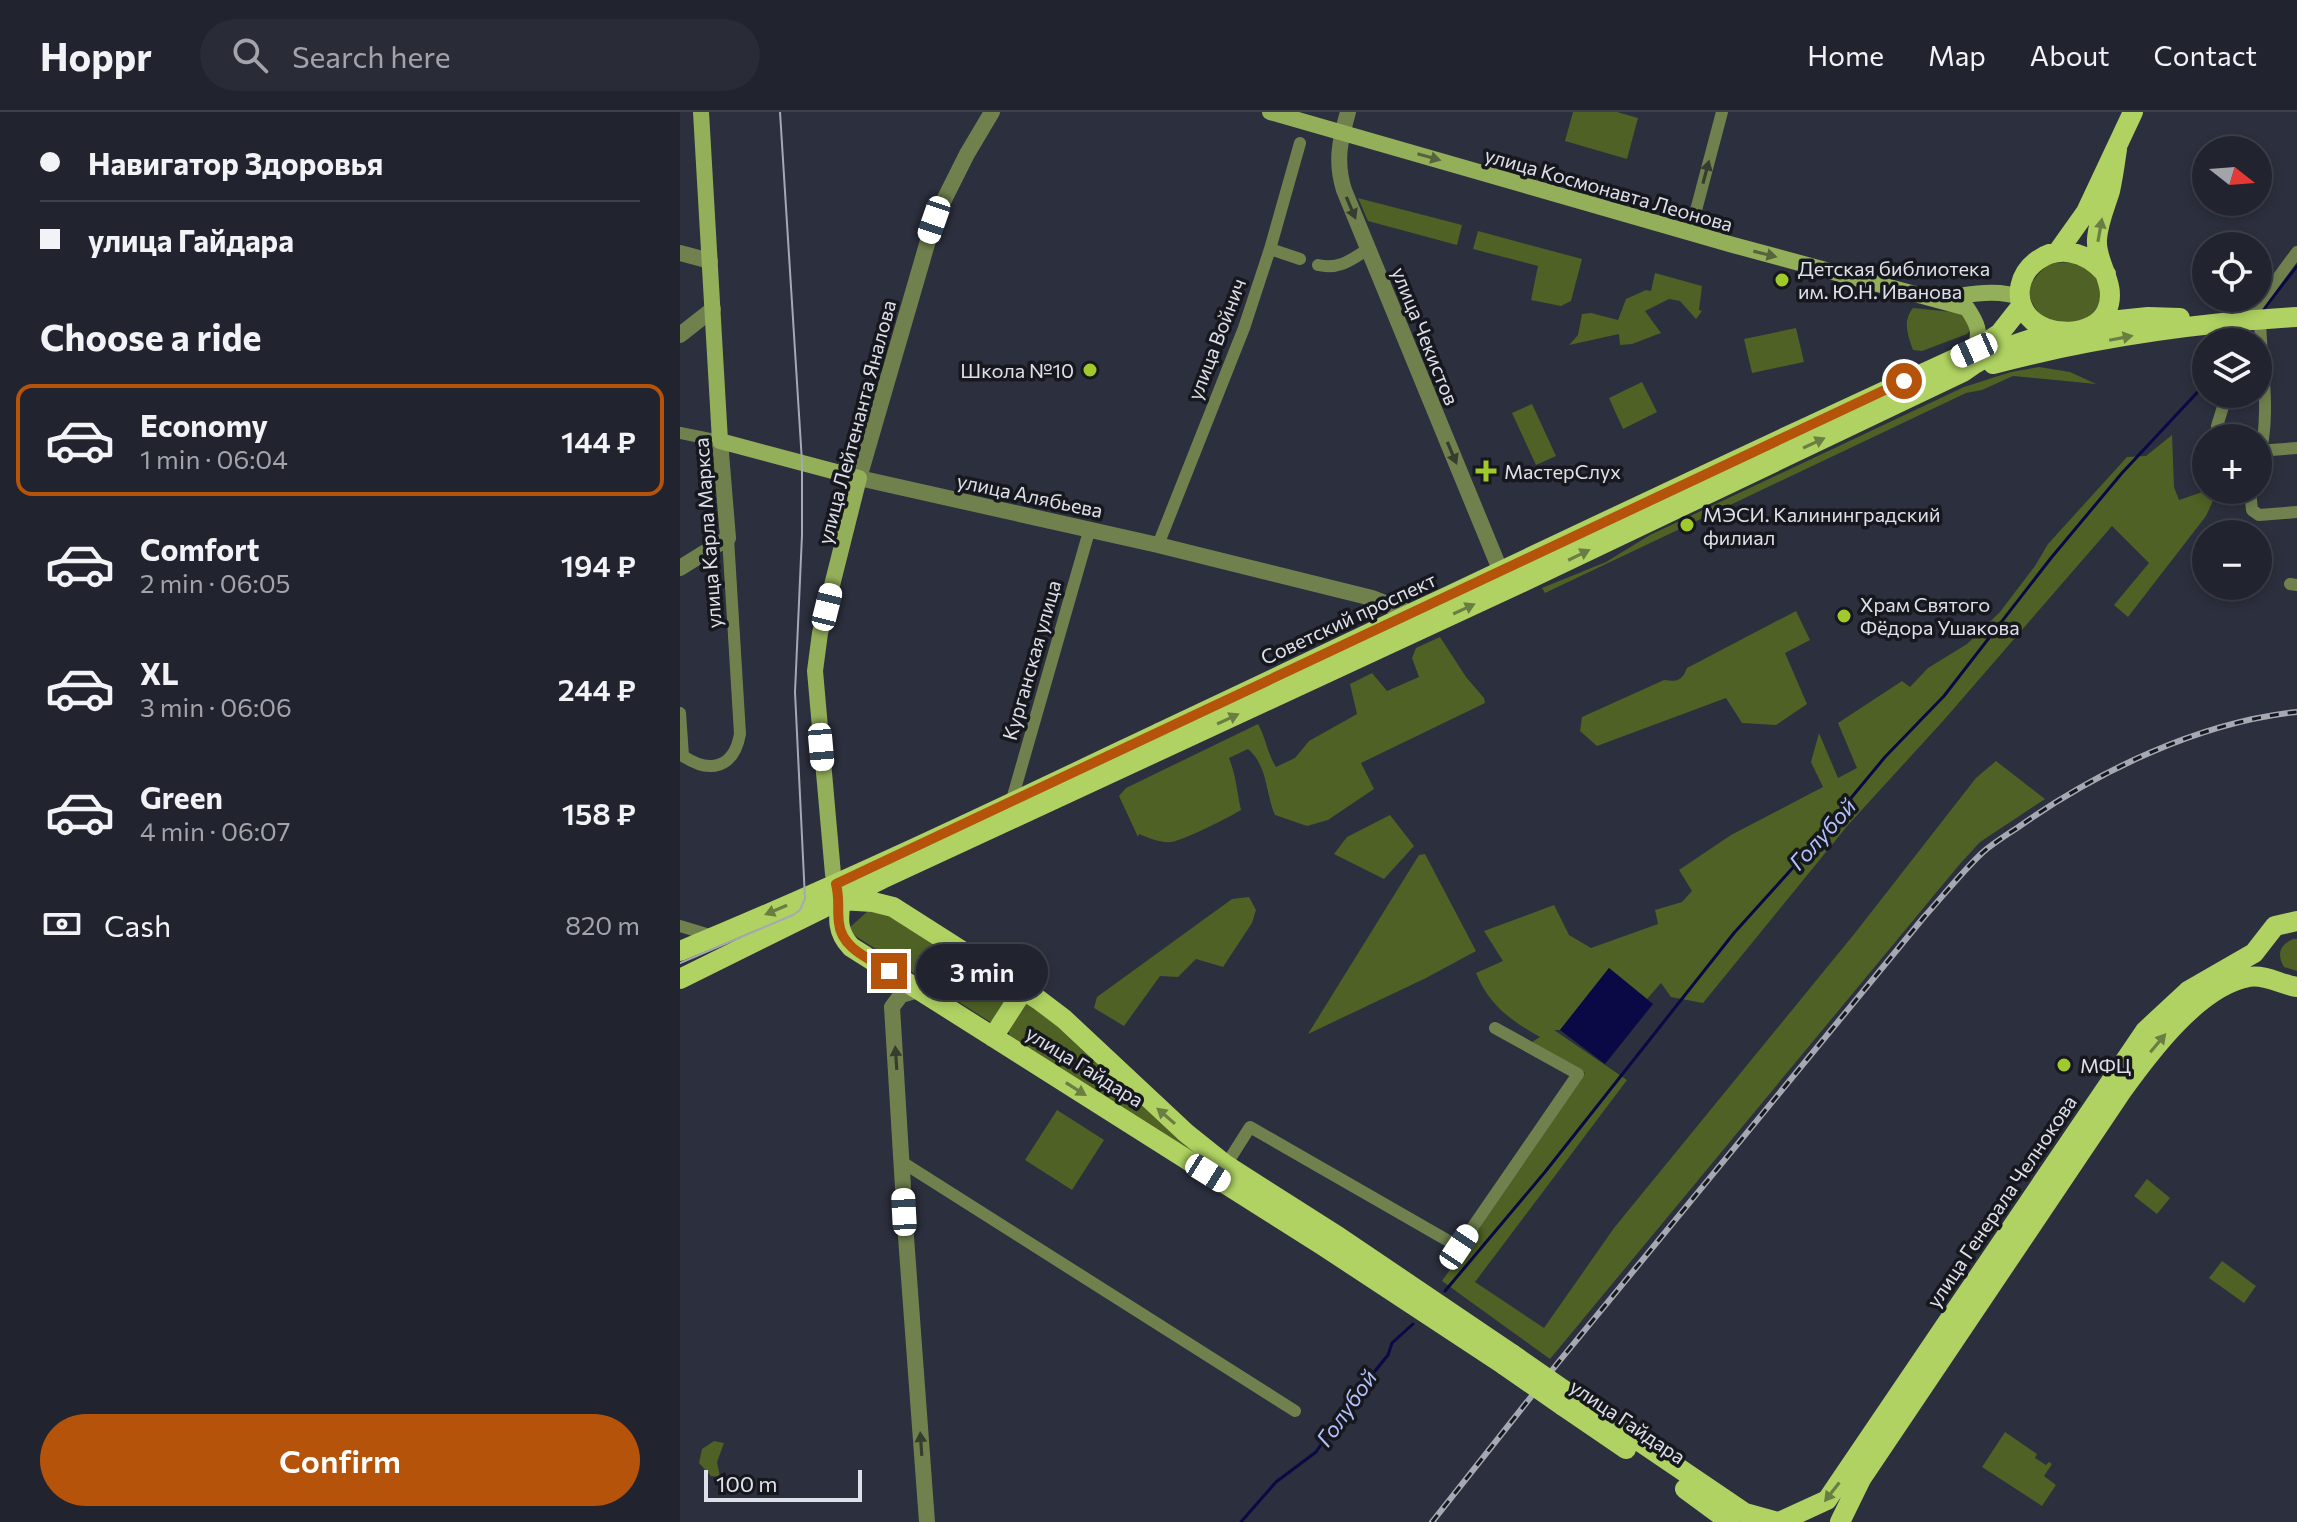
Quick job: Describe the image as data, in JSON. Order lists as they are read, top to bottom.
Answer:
{
  "streets": {
    "main road": [
      "улица Космонавта Леонова",
      "улица Лейтенанта Яналова",
      "улица Алябьева",
      "улица Карла Маркса",
      "Советский проспект",
      "улица Гайдара",
      "улица Генерала Челнокова"
    ],
    "street": ["улица Чекистов", "улица Войнич", "Курганская улица"]
  },
  "crossings": [
    ["улица Космонавта Леонова", "улица Чекистов"],
    ["улица Космонавта Леонова", "Советский проспект"],
    ["улица Чекистов", "Советский проспект"],
    ["улица Войнич", "улица Алябьева"],
    ["улица Лейтенанта Яналова", "улица Алябьева"],
    ["улица Лейтенанта Яналова", "Советский проспект"],
    ["улица Лейтенанта Яналова", "улица Гайдара"],
    ["улица Алябьева", "улица Карла Маркса"],
    ["улица Алябьева", "Советский проспект"],
    ["улица Алябьева", "Курганская улица"],
    ["Советский проспект", "Курганская улица"],
    ["Советский проспект", "улица Гайдара"],
    ["улица Гайдара", "улица Генерала Челнокова"]
  ],
  "one_way": ["улица Космонавта Леонова", "улица Чекистов"],
  "water": ["Голубой"],
  "places": {
    "other": [
      "Детская библиотека им. Ю.Н. Иванова",
      "Школа №10",
      "МЭСИ. Калининградский филиал",
      "Храм Святого Фёдора Ушакова",
      "МФЦ"
    ],
    "health": ["МастерСлух"]
  },
  "scale_bar": "100 m",
  "north": "right",
  "page": {
    "header": "Hoppr",
    "search": "Search here",
    "nav": [
      "Home",
      "Map",
      "About",
      "Contact"
    ],
    "banner": ["Навигатор Здоровья", "улица Гайдара"],
    "map_buttons": ["+", "−"],
    "heading": "Choose a ride",
    "list": [
      {
        "name": "Economy",
        "note": "1 min · 06:04",
        "value": "144 ₽"
      },
      {
        "name": "Comfort",
        "note": "2 min · 06:05",
        "value": "194 ₽"
      },
      {
        "name": "XL",
        "note": "3 min · 06:06",
        "value": "244 ₽"
      },
      {
        "name": "Green",
        "note": "4 min · 06:07",
        "value": "158 ₽"
      }
    ],
    "pay": ["Cash", "820 m"],
    "bubble": "3 min",
    "buttons": "Confirm",
    "scale": "100 m"
  }
}
